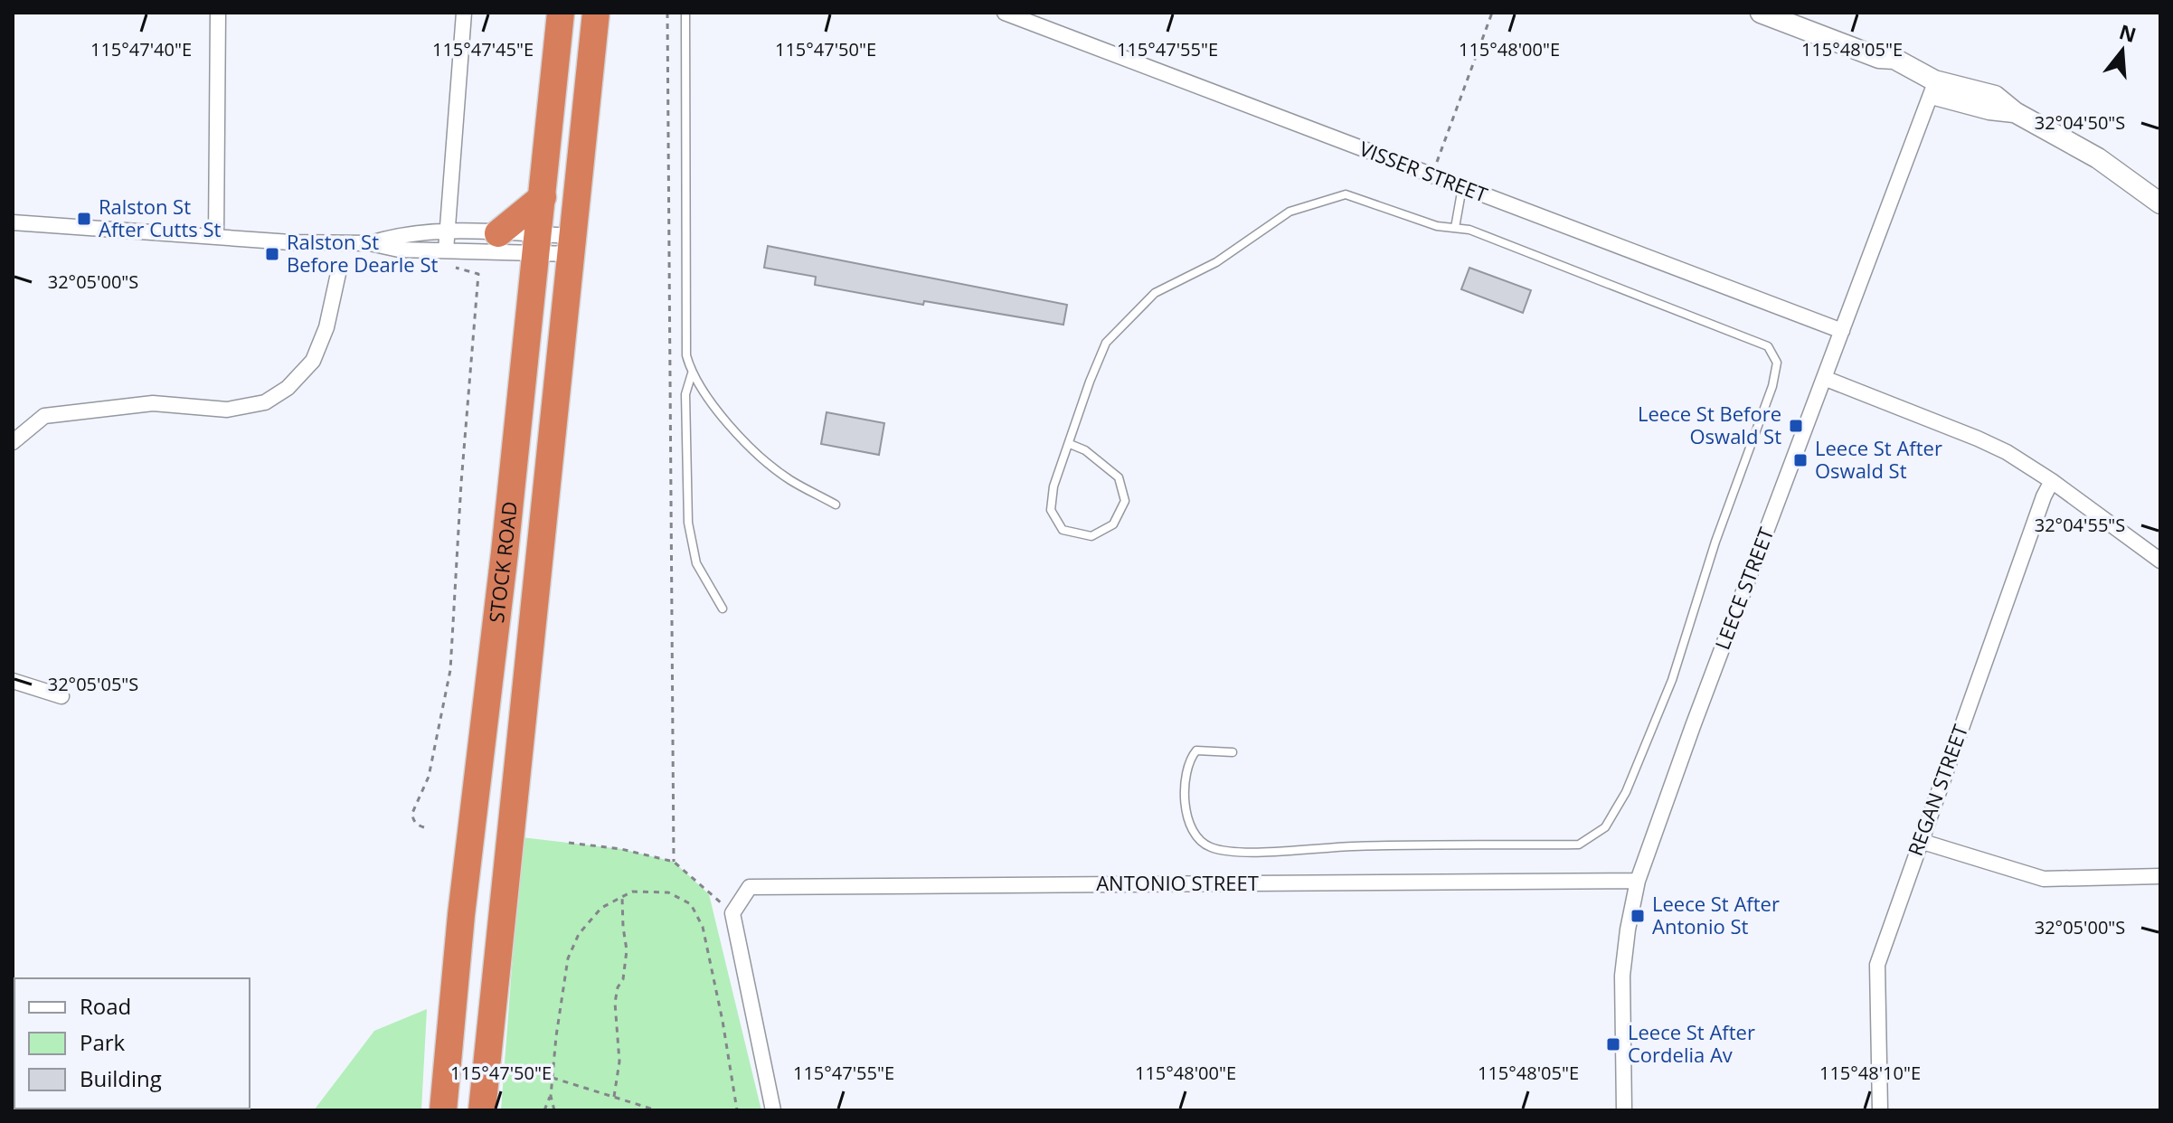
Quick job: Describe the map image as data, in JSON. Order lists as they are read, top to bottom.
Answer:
{
  "streets": {
    "highway": ["STOCK ROAD"],
    "street": [
      "VISSER STREET",
      "LEECE STREET",
      "REGAN STREET",
      "ANTONIO STREET"
    ]
  },
  "crossings": [
    ["VISSER STREET", "LEECE STREET"],
    ["LEECE STREET", "ANTONIO STREET"]
  ],
  "places": {
    "transit": [
      "Ralston St After Cutts St",
      "Ralston St Before Dearle St",
      "Leece St Before Oswald St",
      "Leece St After Oswald St",
      "Leece St After Antonio St",
      "Leece St After Cordelia Av"
    ]
  },
  "legend": ["Road", "Park", "Building"],
  "north": "top",
  "coordinates": [
    "115°47'40\"E",
    "115°47'45\"E",
    "115°47'50\"E",
    "115°47'55\"E",
    "115°48'00\"E",
    "115°48'05\"E",
    "32°04'50\"S",
    "32°05'00\"S",
    "32°04'55\"S",
    "32°05'05\"S",
    "115°48'10\"E"
  ]
}
